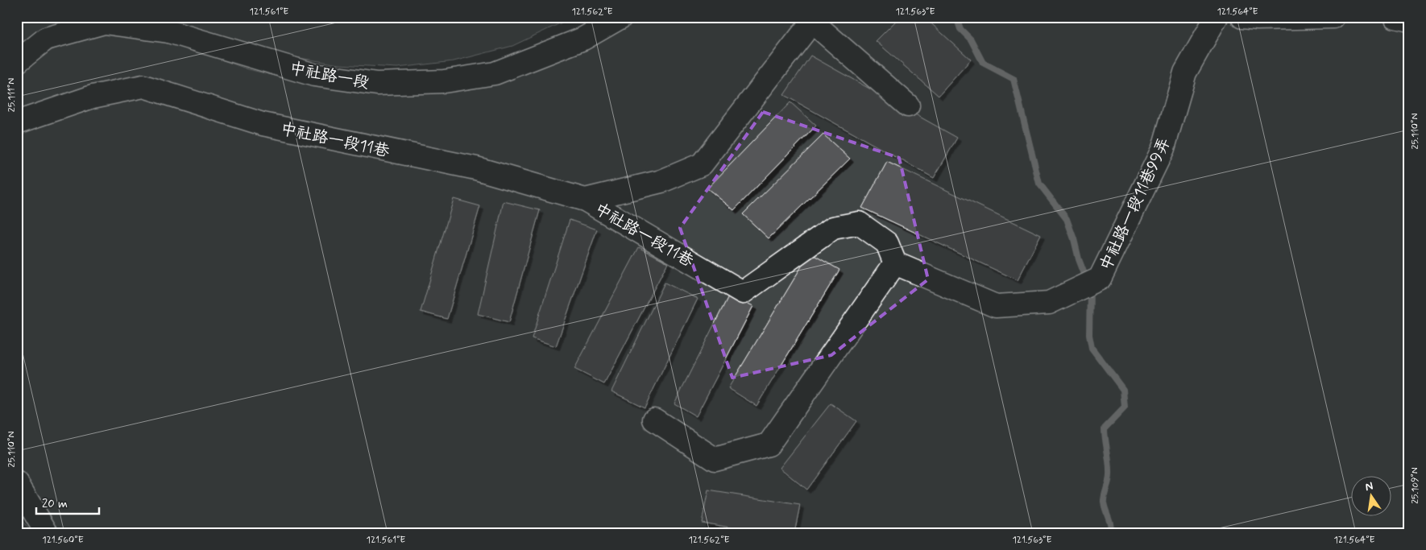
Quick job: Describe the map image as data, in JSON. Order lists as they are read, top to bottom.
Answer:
{
  "streets": {
    "street": ["中社路一段", "中社路一段11巷", "中社路一段11巷99弄"]
  },
  "crossings": [
    ["中社路一段11巷", "中社路一段11巷99弄"]
  ],
  "scale_bar": "20 m",
  "north": "top",
  "coordinates": [
    "121.561°E",
    "121.562°E",
    "121.563°E",
    "121.564°E",
    "25.111°N",
    "25.110°N",
    "25.109°N",
    "121.560°E"
  ]
}
